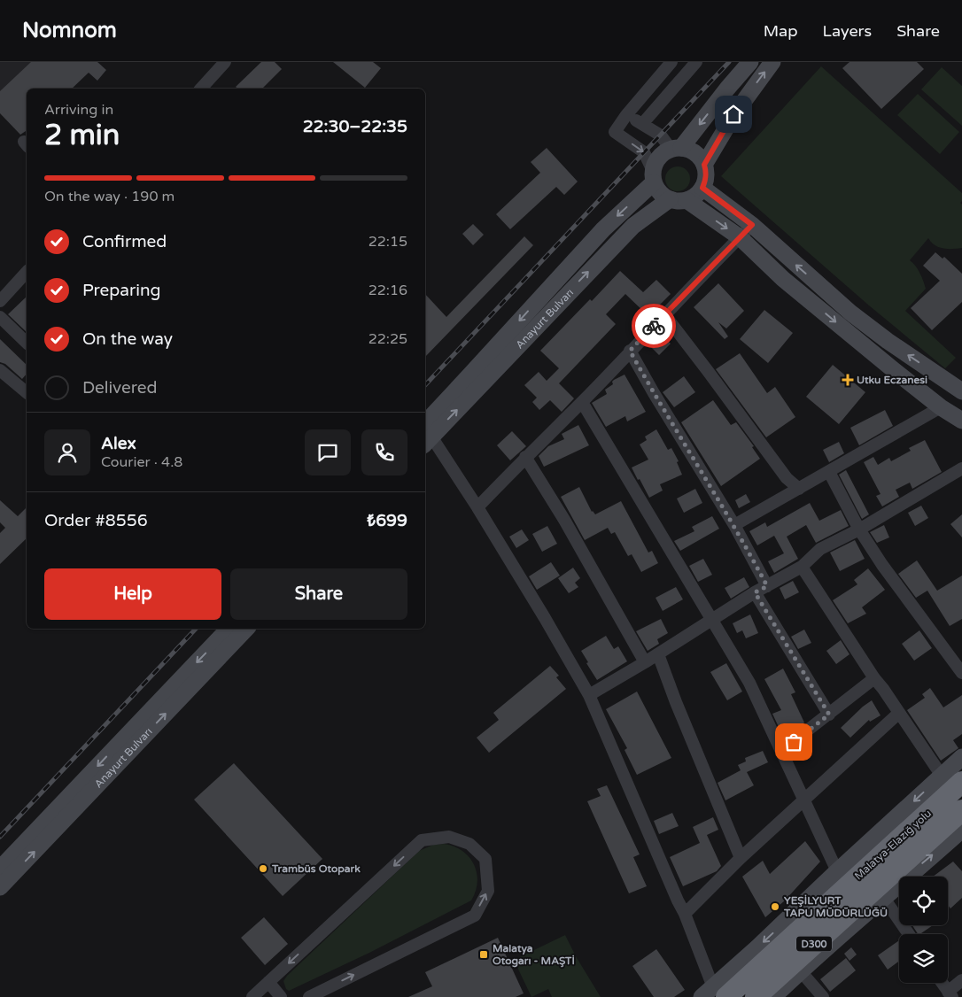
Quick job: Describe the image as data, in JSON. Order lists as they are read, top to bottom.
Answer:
{
  "streets": {
    "highway": ["Malatya-Elazığ yolu", "D300"],
    "main road": ["Anayurt Bulvarı"]
  },
  "places": {
    "health": ["Utku Eczanesi"],
    "other": ["Trambüs Otopark", "YEŞİLYURT TAPU MÜDÜRLÜĞÜ"],
    "transit": ["Malatya Otogarı - MAŞTİ"]
  },
  "page": {
    "header": "Nomnom",
    "nav": ["Map", "Layers", "Share"],
    "heading": ["2 min", "Arriving in", "22:30–22:35"],
    "panel": [
      "Alex",
      "Courier · 4.8",
      "Order #8556",
      "₺699"
    ],
    "bar": "On the way · 190 m",
    "list": [
      ["Confirmed", "22:15"],
      ["Preparing", "22:16"],
      ["On the way", "22:25"],
      "Delivered"
    ],
    "buttons": ["Help", "Share"]
  }
}
